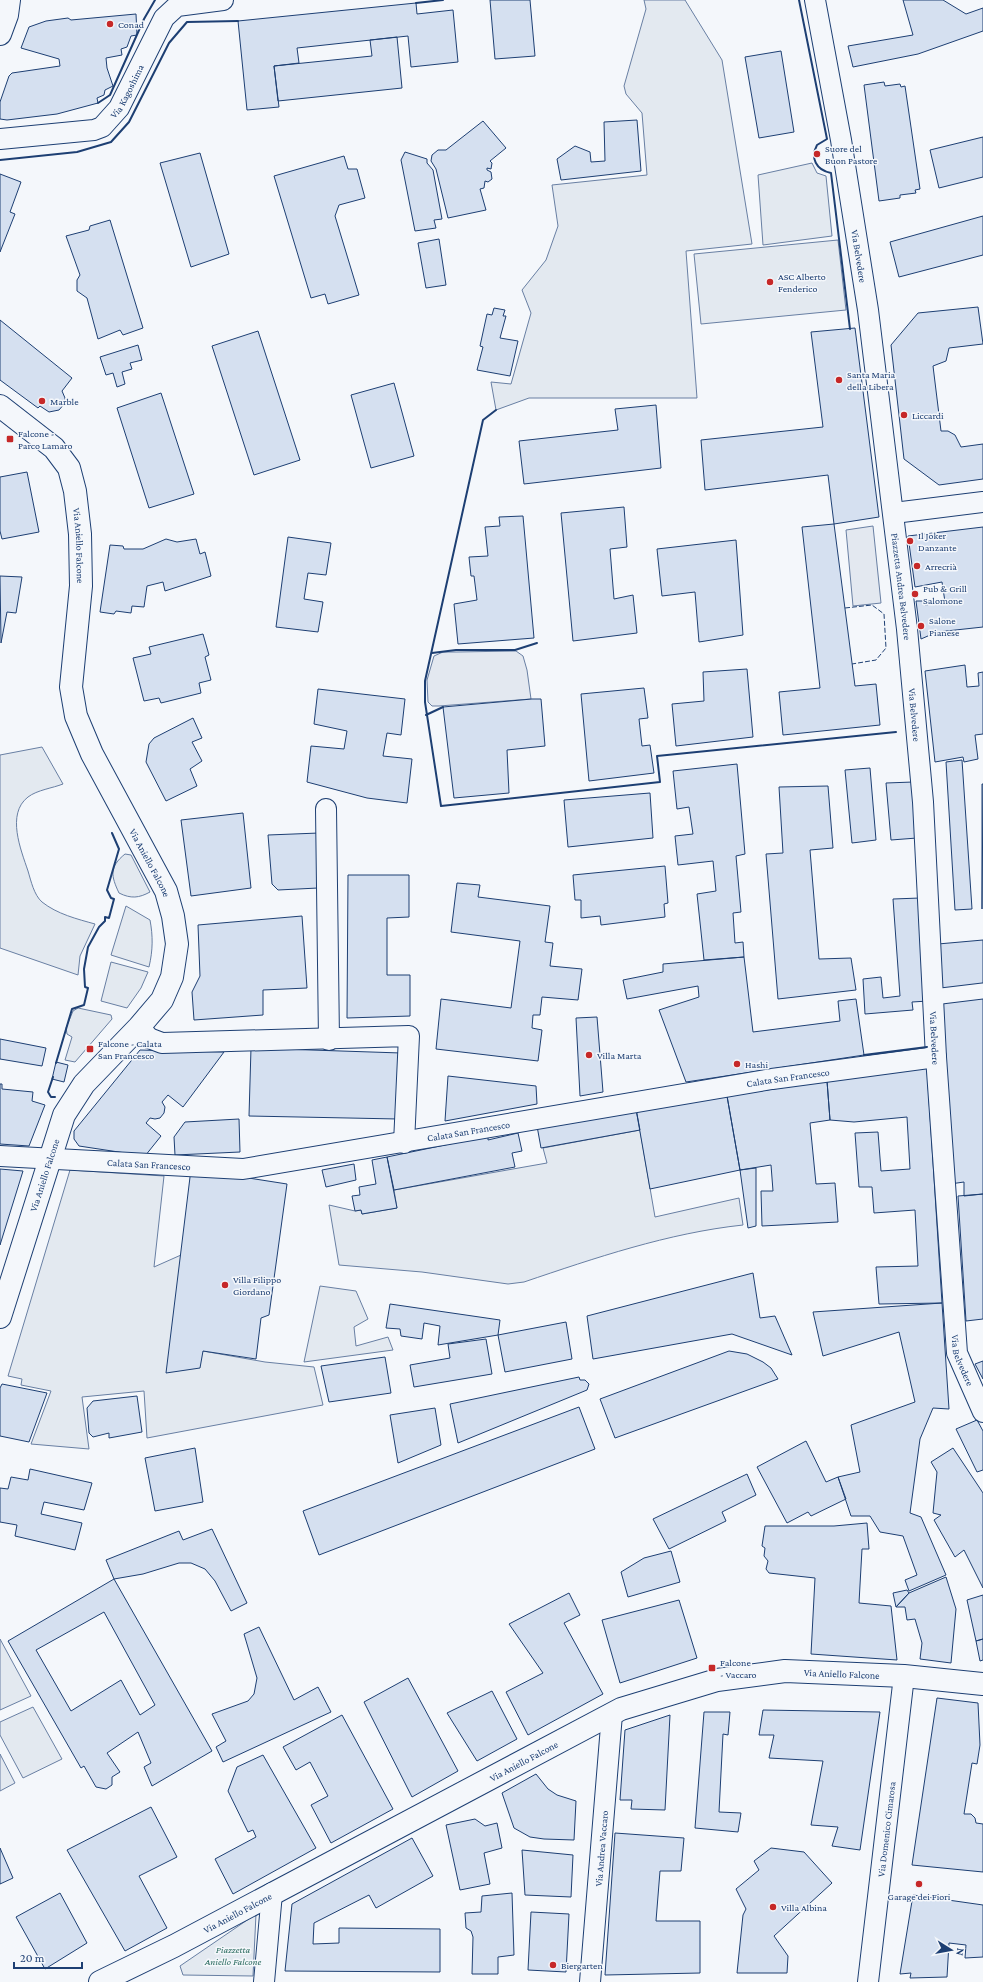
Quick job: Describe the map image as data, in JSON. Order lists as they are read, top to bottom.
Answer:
{
  "streets": {
    "street": [
      "Via Kagoshima",
      "Via Belvedere",
      "Via Aniello Falcone",
      "Piazzetta Andrea Belvedere",
      "Calata San Francesco",
      "Via Domenico Cimarosa",
      "Via Andrea Vaccaro"
    ]
  },
  "crossings": [
    ["Via Belvedere", "Piazzetta Andrea Belvedere"],
    ["Via Belvedere", "Calata San Francesco"],
    ["Via Aniello Falcone", "Calata San Francesco"],
    ["Via Aniello Falcone", "Via Domenico Cimarosa"],
    ["Via Aniello Falcone", "Via Andrea Vaccaro"]
  ],
  "parks": ["Piazzetta Aniello Falcone"],
  "places": {
    "other": [
      "Conad",
      "Suore del Buon Pastore",
      "ASC Alberto Fenderico",
      "Santa Maria della Libera",
      "Marble",
      "Liccardi",
      "Il Joker Danzante",
      "Arrecrià",
      "Pub & Grill Salomone",
      "Salone Pianese",
      "Villa Marta",
      "Hashi",
      "Villa Filippo Giordano",
      "Garage dei Fiori",
      "Villa Albina",
      "Biergarten"
    ],
    "transit": ["Falcone - Parco Lamaro", "Falcone - Calata San Francesco", "Falcone - Vaccaro"]
  },
  "scale_bar": "20 m",
  "north": "right"
}
